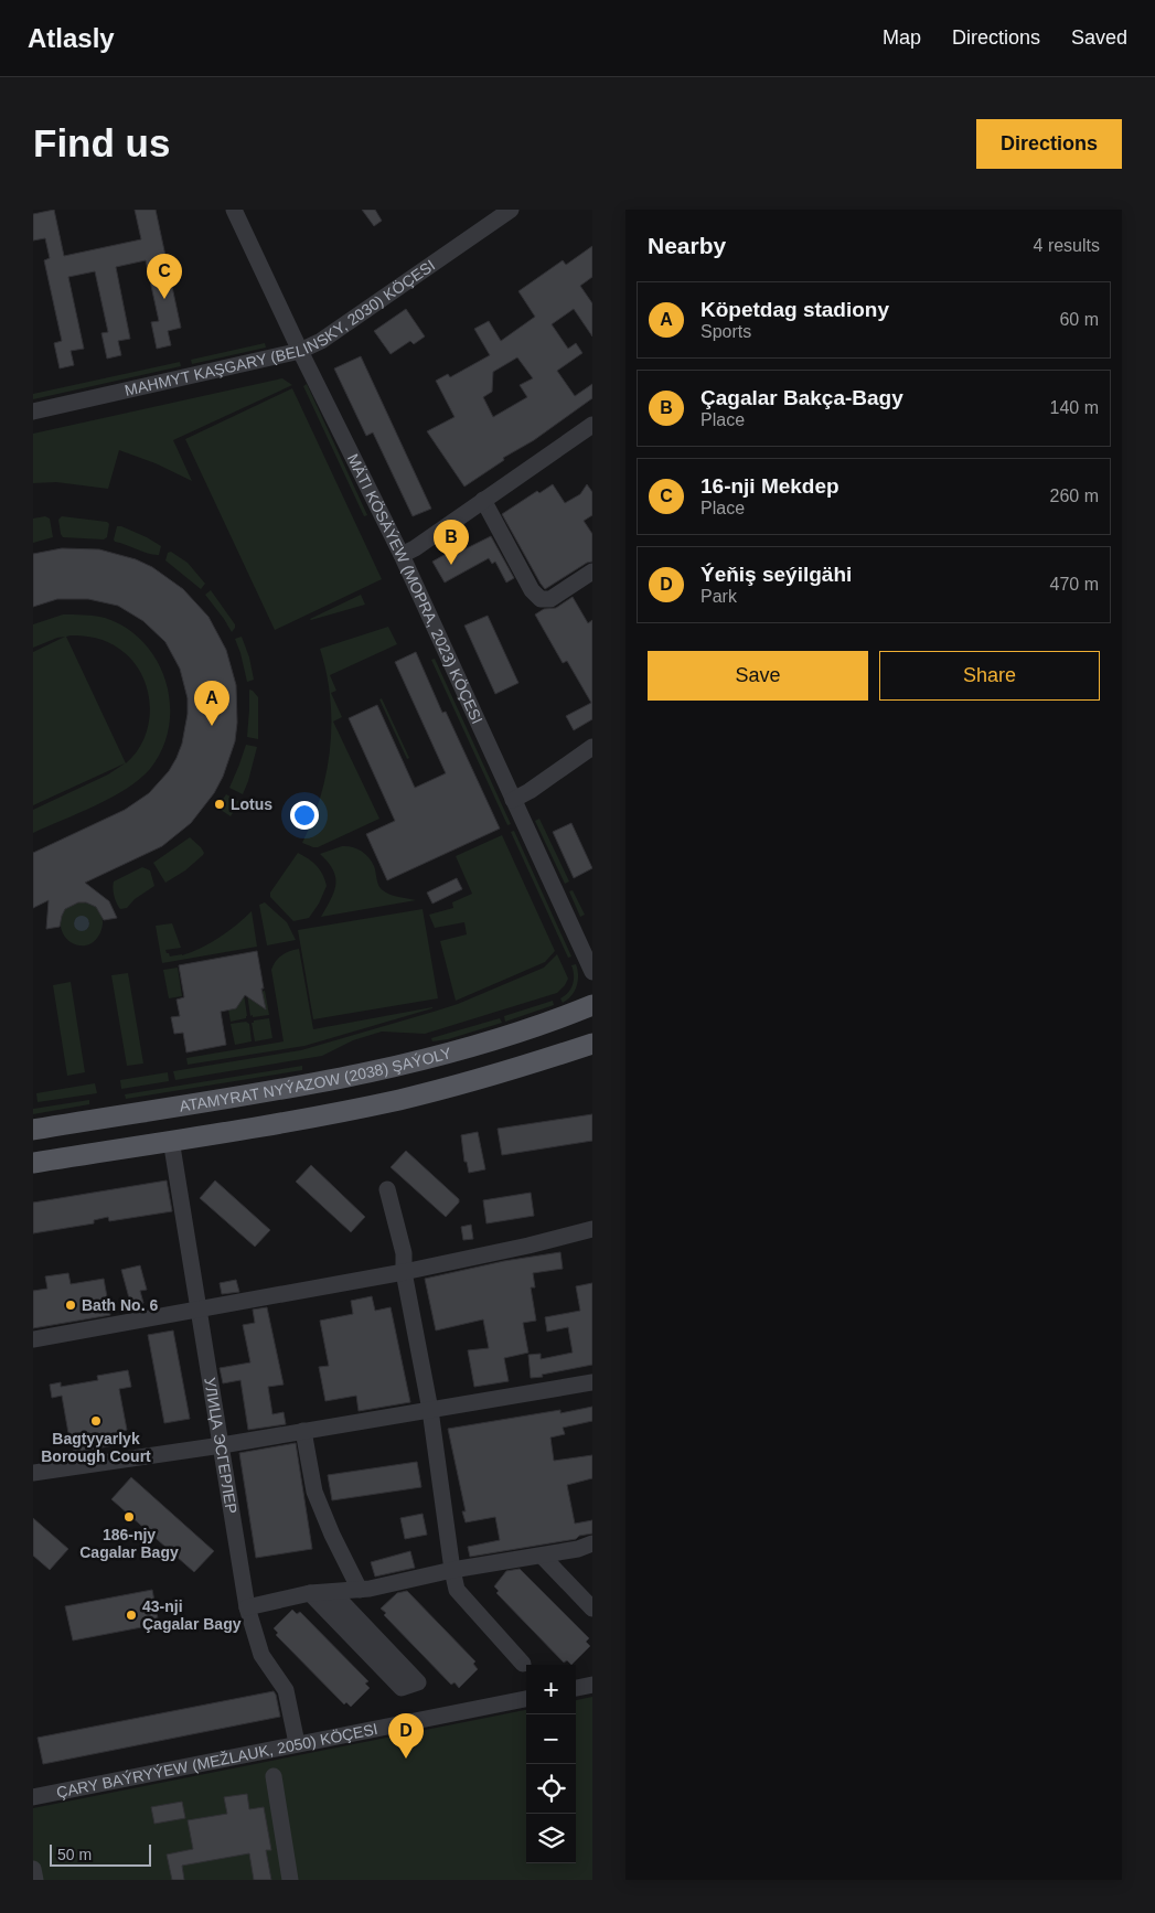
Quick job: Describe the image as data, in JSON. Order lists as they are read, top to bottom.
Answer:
{
  "streets": {
    "main road": ["ATAMYRAT NYÝAZOW (2038) ŞAÝOLY"],
    "street": [
      "MAHMYT KAŞGARY (BELINSKY, 2030) KÖÇESI",
      "MÄTI KÖSÄÝEW (MOPRA, 2023) KÖÇESI",
      "УЛИЦА ЭСГЕРЛЕР",
      "ÇARY BAÝRYÝEW (MEŽLAUK, 2050) KÖÇESI"
    ]
  },
  "crossings": [
    ["MAHMYT KAŞGARY (BELINSKY, 2030) KÖÇESI", "MÄTI KÖSÄÝEW (MOPRA, 2023) KÖÇESI"],
    ["УЛИЦА ЭСГЕРЛЕР", "ÇARY BAÝRYÝEW (MEŽLAUK, 2050) KÖÇESI"]
  ],
  "places": [
    "Lotus",
    "Bath No. 6",
    "Bagtyyarlyk Borough Court",
    "186-njy Cagalar Bagy",
    "43-nji Çagalar Bagy"
  ],
  "scale_bar": "50 m",
  "page": {
    "header": "Atlasly",
    "nav": ["Map", "Directions", "Saved"],
    "buttons": [
      "Directions",
      ["Save", "Share"]
    ],
    "title": "Find us",
    "heading": ["Nearby", "4 results"],
    "pins": [
      "C",
      "B",
      "A",
      "D"
    ],
    "list": [
      {
        "mark": "A",
        "name": "Köpetdag stadiony",
        "note": "Sports",
        "value": "60 m"
      },
      {
        "mark": "B",
        "name": "Çagalar Bakça-Bagy",
        "note": "Place",
        "value": "140 m"
      },
      {
        "mark": "C",
        "name": "16-nji Mekdep",
        "note": "Place",
        "value": "260 m"
      },
      {
        "mark": "D",
        "name": "Ýeňiş seýilgähi",
        "note": "Park",
        "value": "470 m"
      }
    ],
    "map_buttons": ["+", "−"],
    "scale": "50 m"
  }
}
